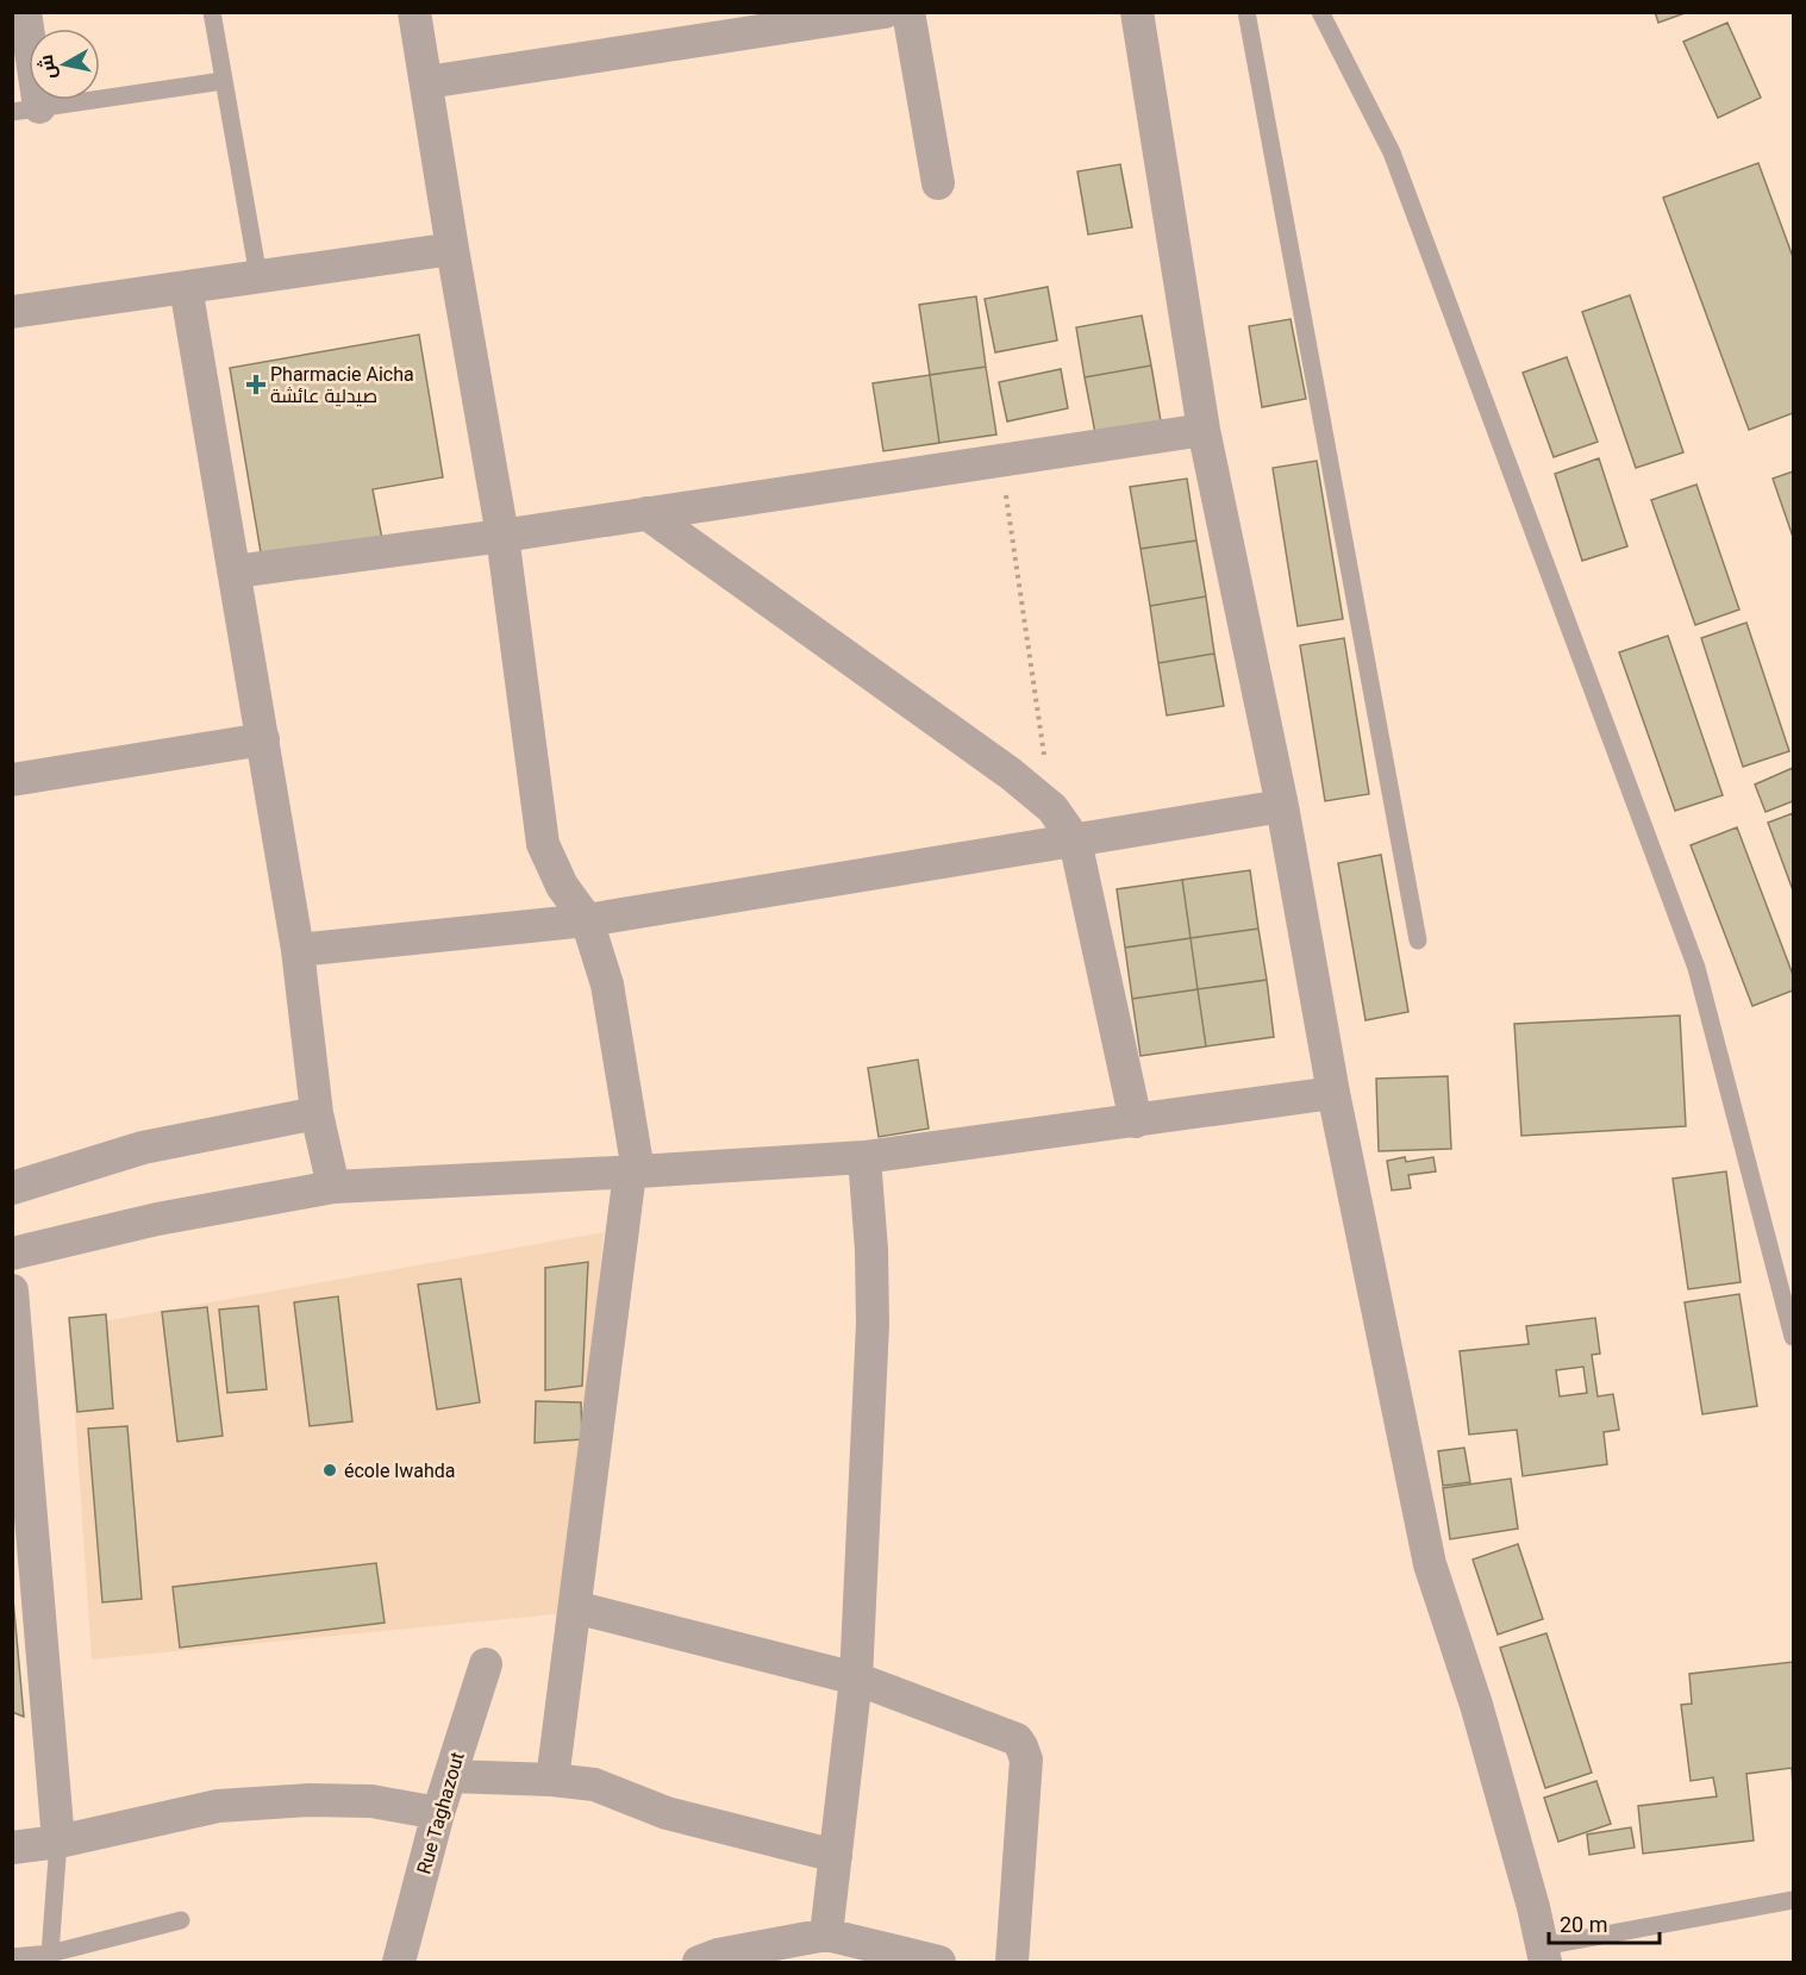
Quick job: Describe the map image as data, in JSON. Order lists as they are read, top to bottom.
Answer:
{
  "streets": {
    "street": ["Rue Taghazout"]
  },
  "places": {
    "health": ["Pharmacie Aicha صيدلية عائشة"],
    "other": ["école lwahda"]
  },
  "scale_bar": "20 m",
  "north": "left"
}
